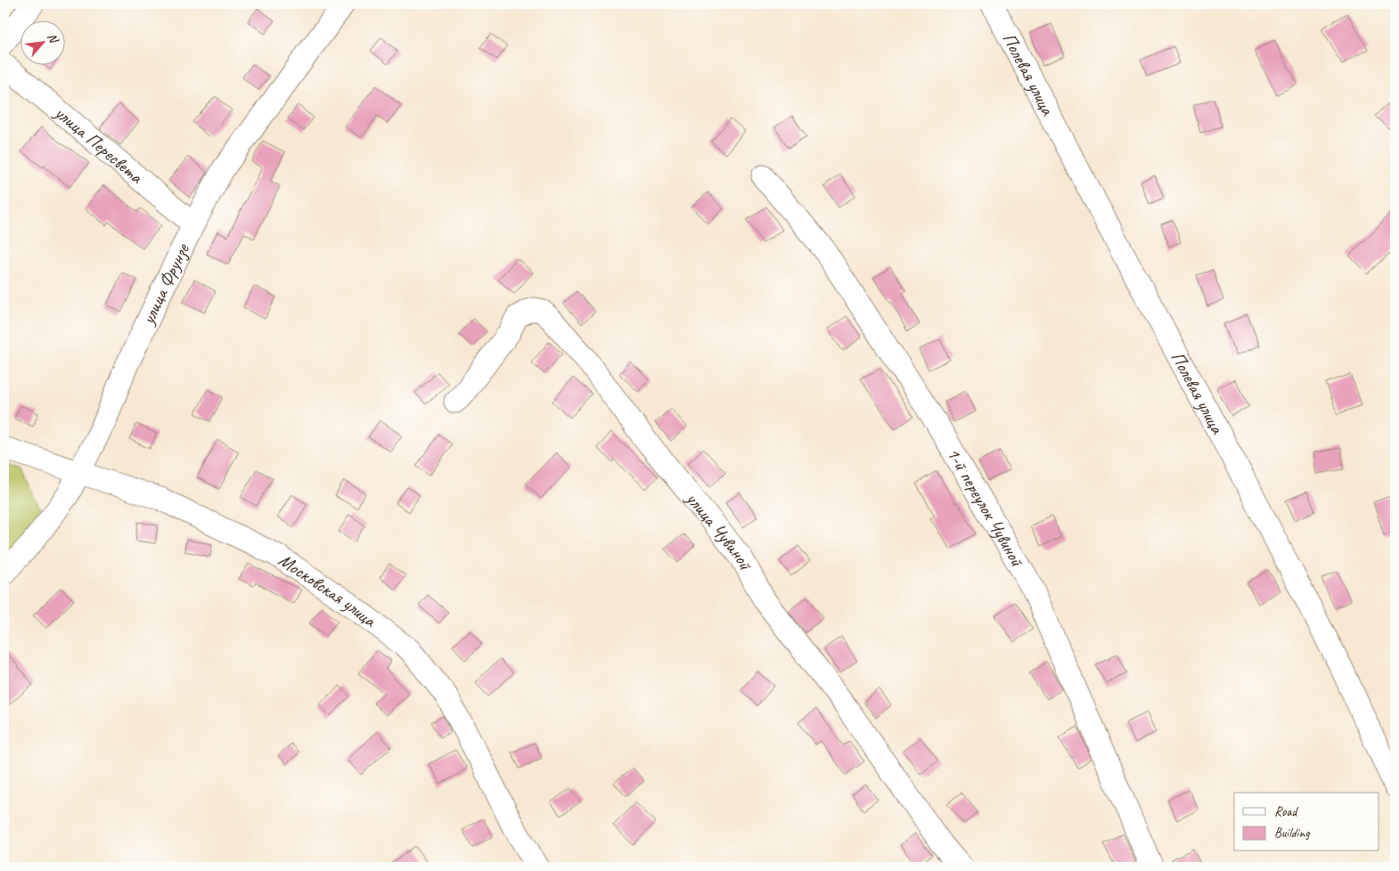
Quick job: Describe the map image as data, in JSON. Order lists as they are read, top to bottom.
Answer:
{
  "streets": {
    "street": [
      "Полевая улица",
      "улица Пересвета",
      "улица Фрунзе",
      "1-й переулок Чувиной",
      "улица Чувиной",
      "Московская улица"
    ]
  },
  "crossings": [
    ["улица Пересвета", "улица Фрунзе"],
    ["улица Фрунзе", "Московская улица"]
  ],
  "legend": ["Road", "Building"],
  "north": "top right"
}
